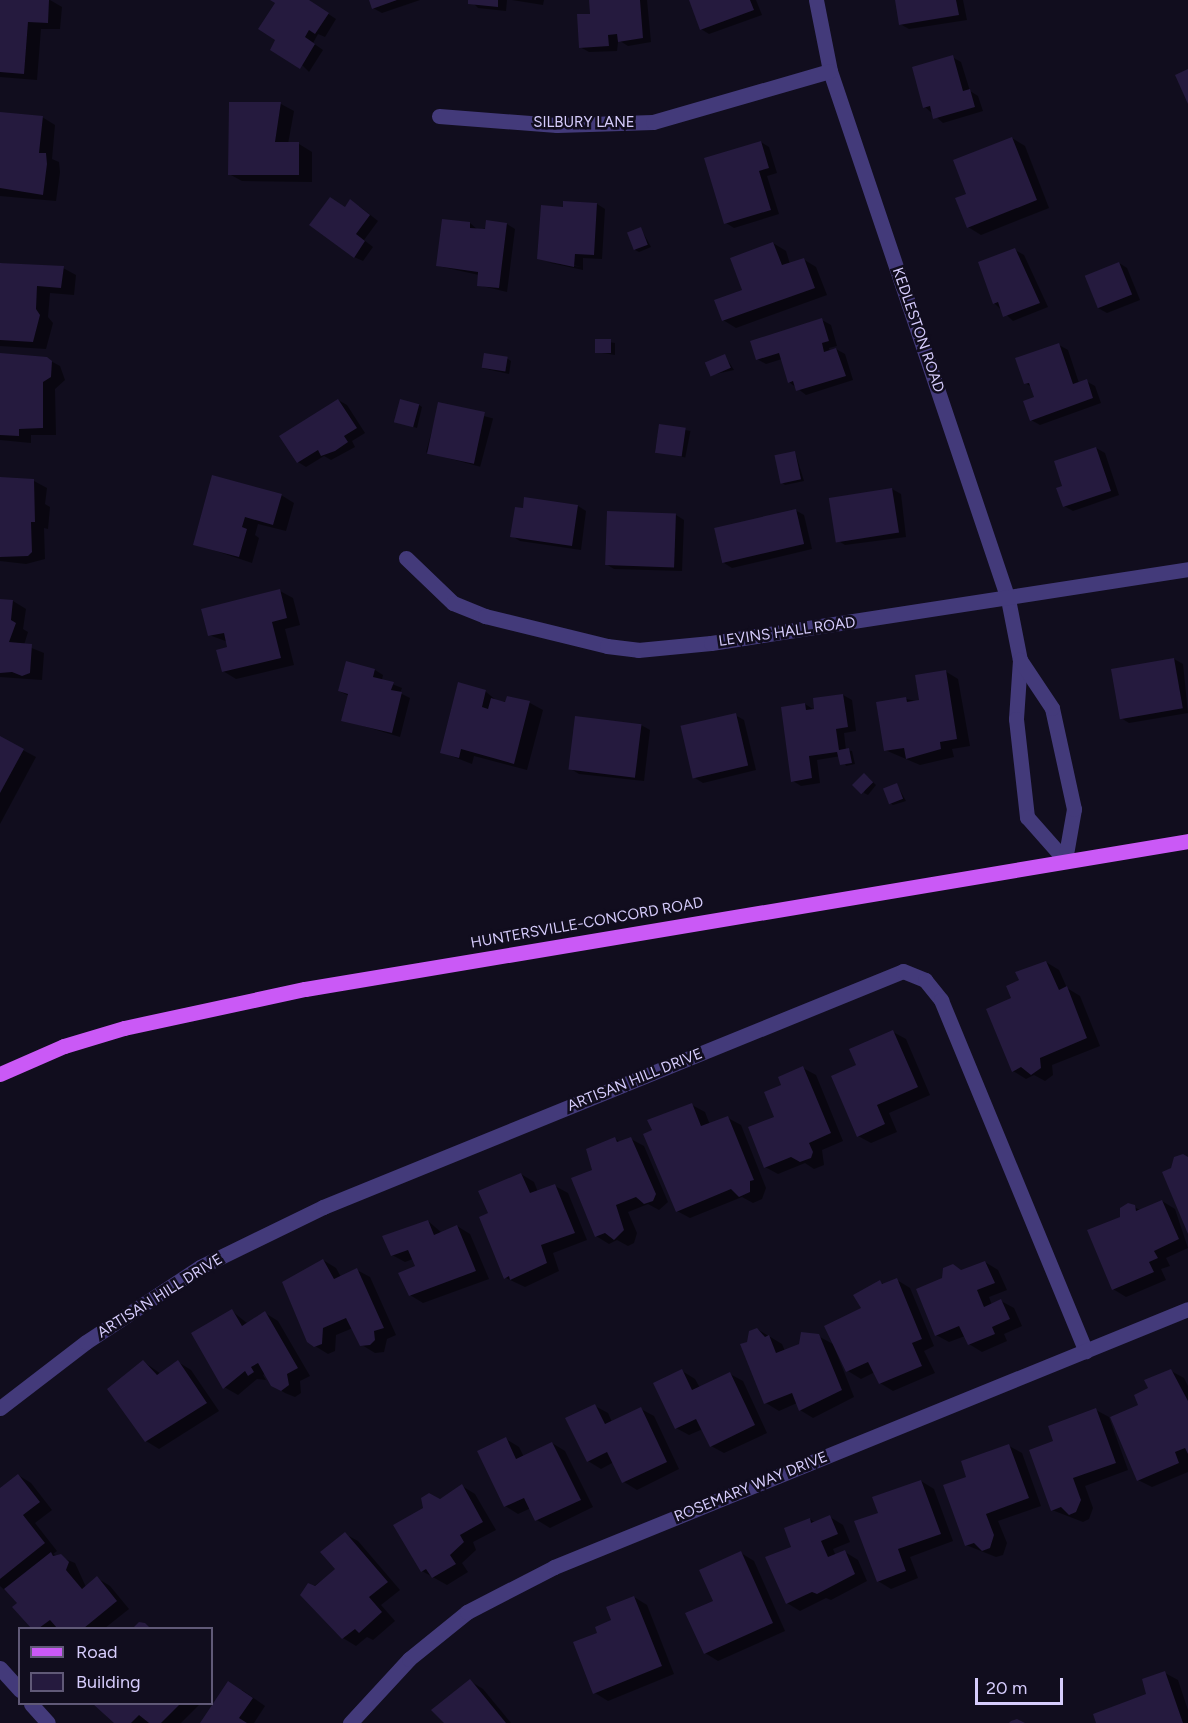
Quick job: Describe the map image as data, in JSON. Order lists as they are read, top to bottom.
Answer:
{
  "streets": {
    "main road": ["HUNTERSVILLE-CONCORD ROAD"],
    "street": [
      "SILBURY LANE",
      "KEDLESTON ROAD",
      "LEVINS HALL ROAD",
      "ARTISAN HILL DRIVE",
      "ROSEMARY WAY DRIVE"
    ]
  },
  "crossings": [
    ["SILBURY LANE", "KEDLESTON ROAD"],
    ["KEDLESTON ROAD", "LEVINS HALL ROAD"],
    ["KEDLESTON ROAD", "HUNTERSVILLE-CONCORD ROAD"],
    ["ARTISAN HILL DRIVE", "ROSEMARY WAY DRIVE"]
  ],
  "legend": ["Road", "Building"],
  "scale_bar": "20 m"
}
